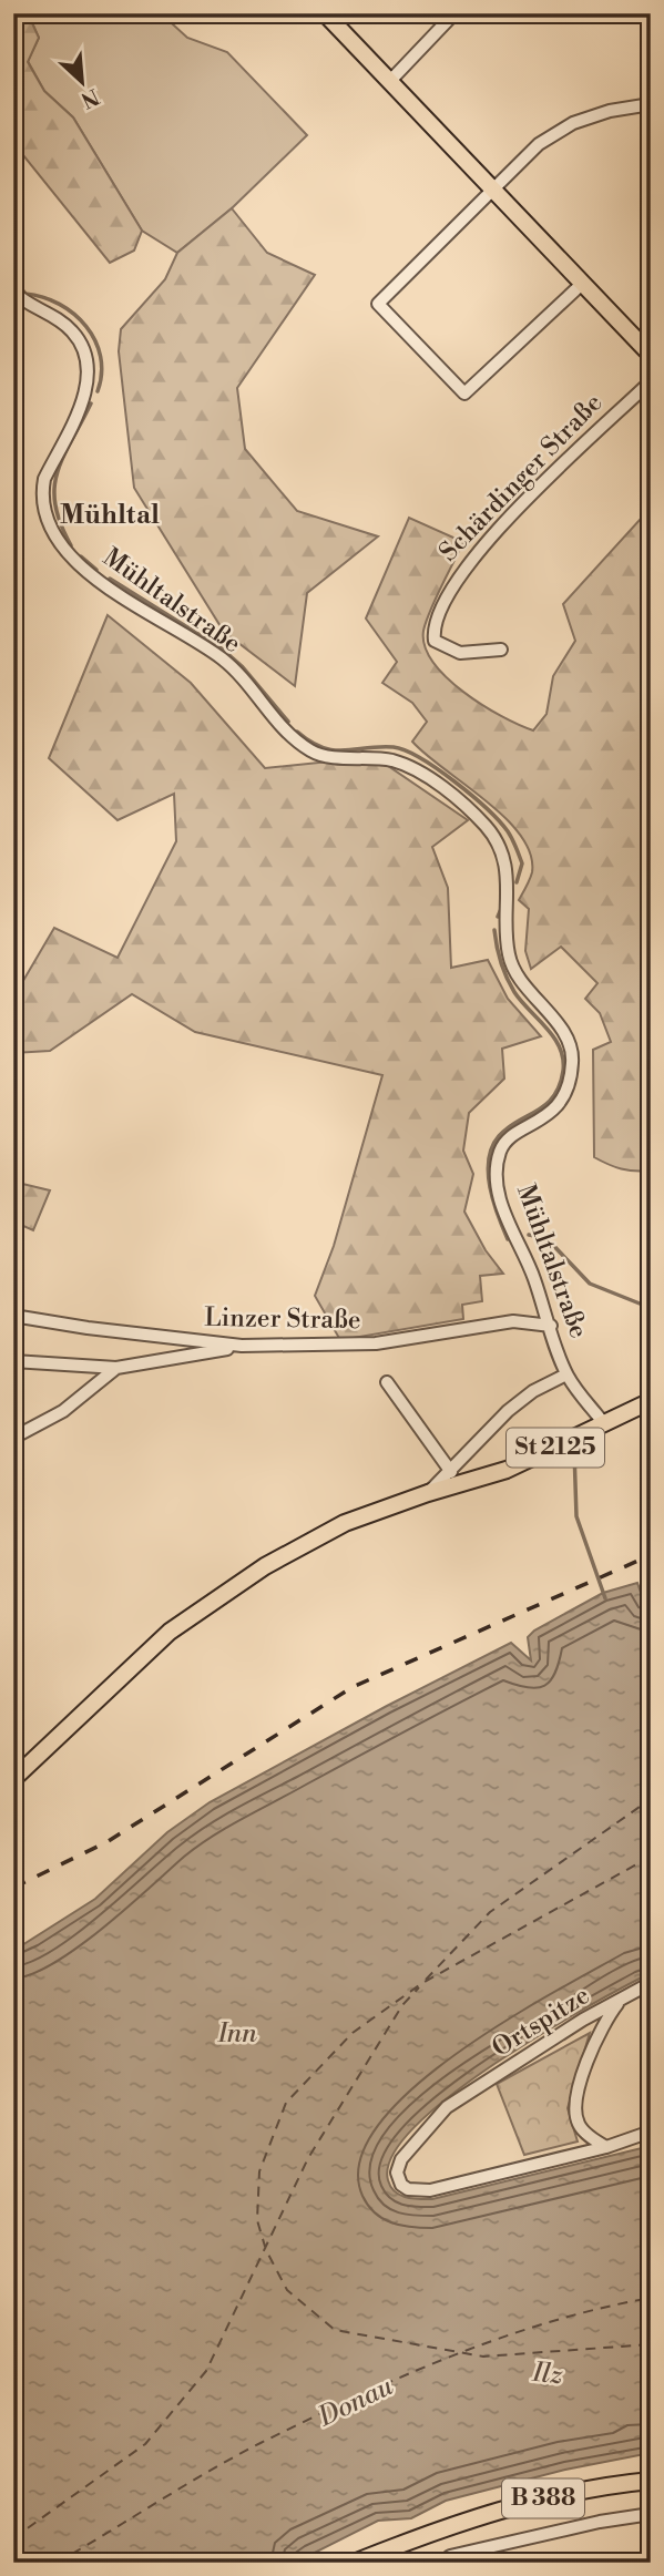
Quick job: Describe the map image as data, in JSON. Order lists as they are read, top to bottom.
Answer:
{
  "streets": {
    "main road": ["St 2125", "B 388"],
    "street": [
      "Schärdinger Straße",
      "Mühltalstraße",
      "Linzer Straße",
      "Ortspitze"
    ]
  },
  "crossings": [
    ["Mühltalstraße", "Linzer Straße"],
    ["Mühltalstraße", "St 2125"]
  ],
  "districts": ["Mühltal"],
  "water": ["Inn", "Ilz", "Donau"],
  "north": "bottom right"
}
